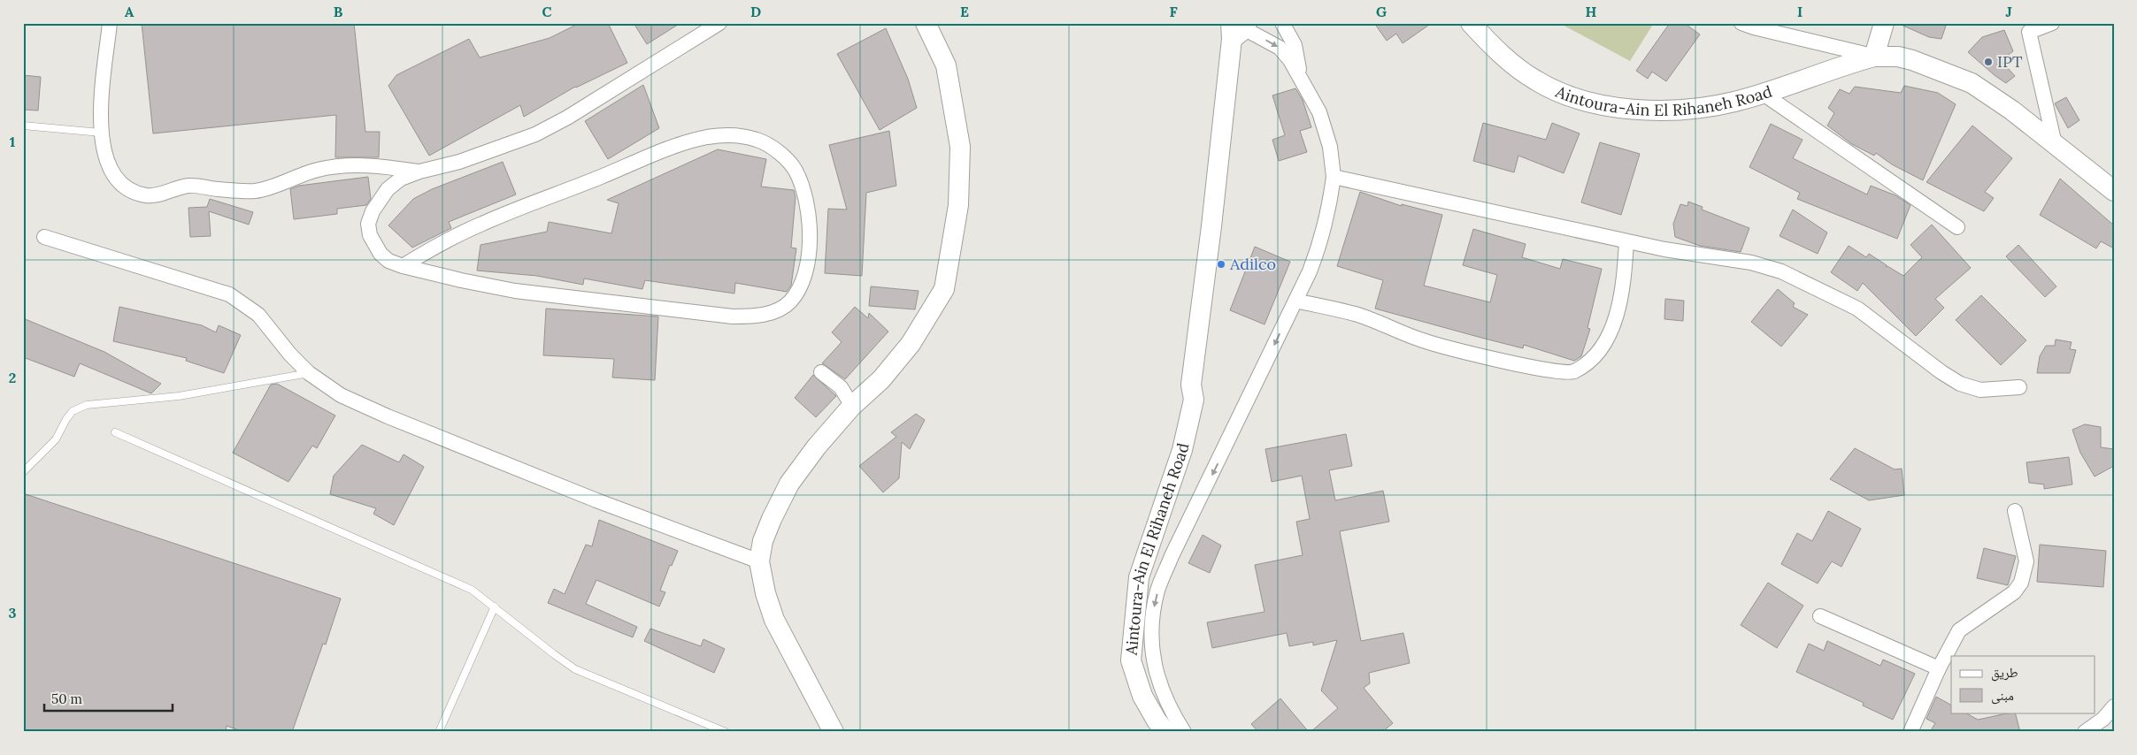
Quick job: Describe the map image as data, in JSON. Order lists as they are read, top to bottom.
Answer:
{
  "streets": {
    "main road": ["Aintoura-Ain El Rihaneh Road"]
  },
  "places": ["IPT", "Adilco"],
  "legend": ["طريق", "مبنى"],
  "scale_bar": "50 m",
  "grid": {
    "columns": [
      "A",
      "B",
      "C",
      "D",
      "E",
      "F",
      "G",
      "H",
      "I",
      "J"
    ],
    "rows": ["1", "2", "3"]
  }
}
